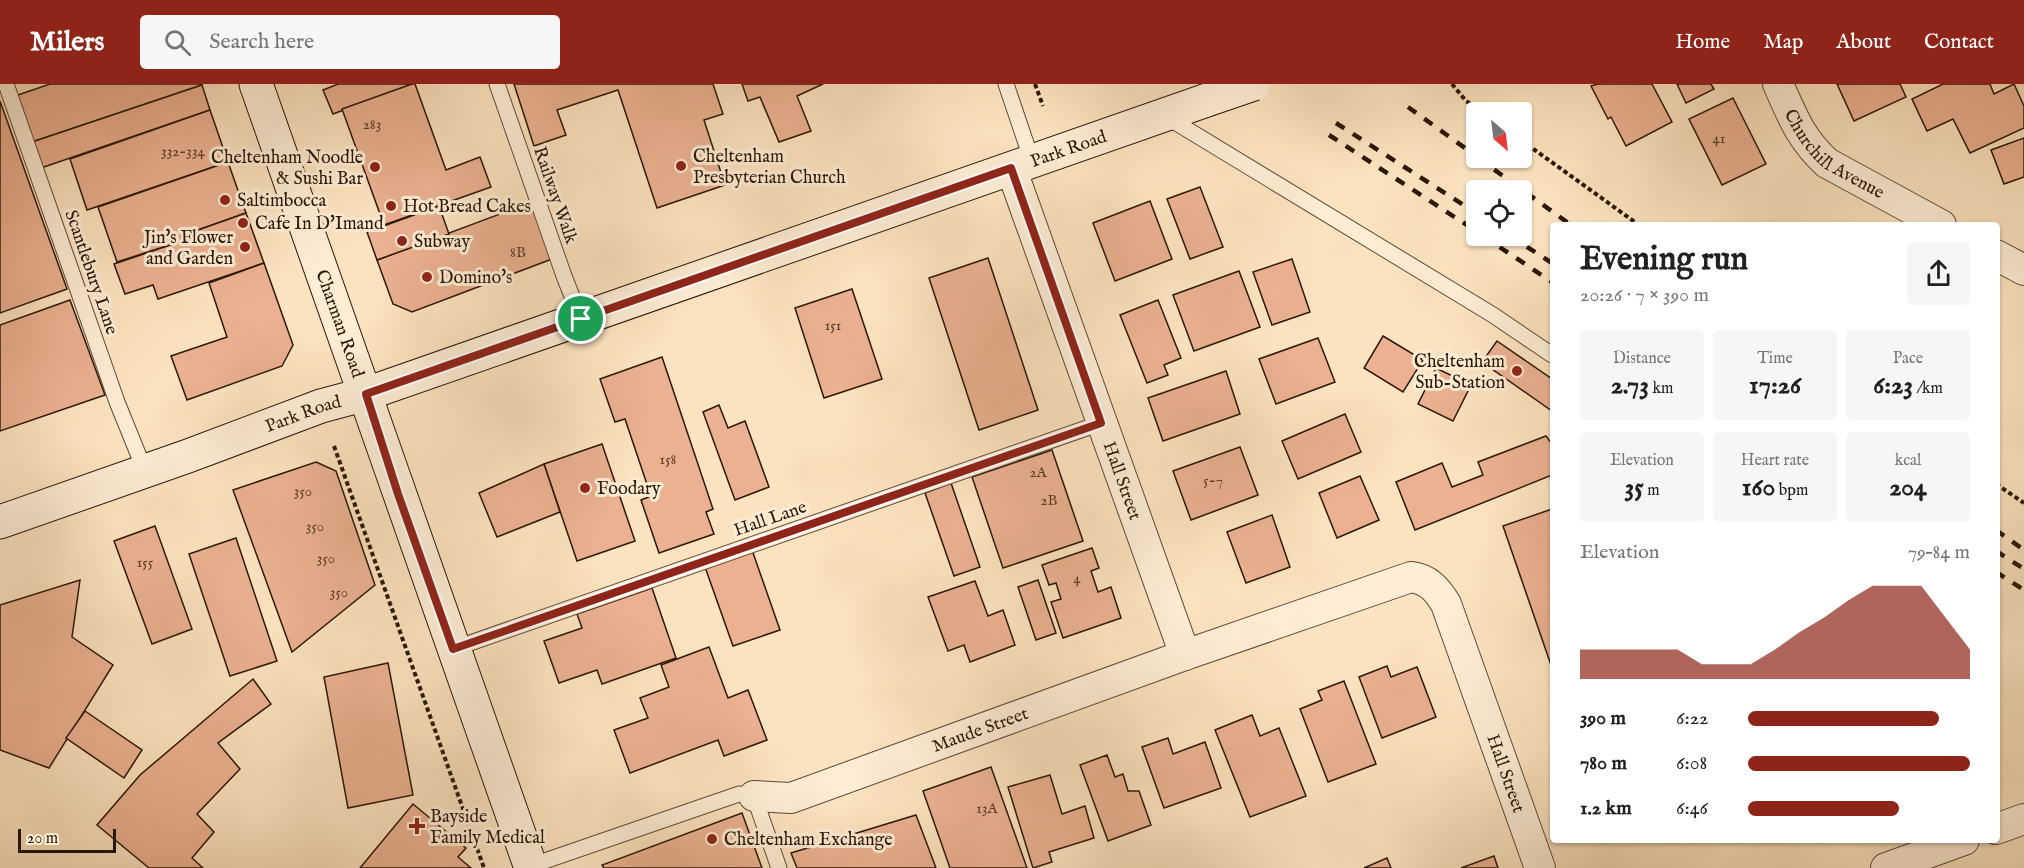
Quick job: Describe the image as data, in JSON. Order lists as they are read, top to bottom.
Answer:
{
  "streets": {
    "street": [
      "Park Road",
      "Churchill Avenue",
      "Charman Road",
      "Hall Street",
      "Maude Street"
    ],
    "lane": ["Railway Walk", "Scantlebury Lane", "Hall Lane"]
  },
  "crossings": [
    ["Park Road", "Railway Walk"],
    ["Park Road", "Scantlebury Lane"],
    ["Park Road", "Charman Road"],
    ["Park Road", "Hall Street"],
    ["Charman Road", "Hall Lane"],
    ["Charman Road", "Maude Street"],
    ["Hall Street", "Hall Lane"],
    ["Hall Street", "Maude Street"]
  ],
  "places": {
    "other": [
      "Cheltenham Presbyterian Church",
      "Cheltenham Noodle & Sushi Bar",
      "Saltimbocca",
      "Hot Bread Cakes",
      "Cafe In D'Imand",
      "Subway",
      "Jin's Flower and Garden",
      "Domino's",
      "Cheltenham Sub-Station",
      "Foodary",
      "Cheltenham Exchange"
    ],
    "health": ["Bayside Family Medical"]
  },
  "house_numbers": [
    "283",
    "41",
    "332-334",
    "8B",
    "151",
    "158",
    "2A",
    "5-7",
    "350",
    "2B",
    "350",
    "350",
    "155",
    "4",
    "350",
    "13A"
  ],
  "scale_bar": "20 m",
  "north": "bottom right",
  "page": {
    "header": "Milers",
    "search": "Search here",
    "nav": [
      "Home",
      "Map",
      "About",
      "Contact"
    ],
    "heading": ["Evening run", "20:26 · 7 × 390 m"],
    "stats": [
      ["Distance", "2.73 km"],
      ["Time", "17:26"],
      ["Pace", "6:23 /km"],
      ["Elevation", "35 m"],
      ["Heart rate", "160 bpm"],
      ["kcal", "204"]
    ],
    "chart": ["Elevation", "79–84 m"],
    "list": [
      {
        "name": "390 m",
        "note": "6:22"
      },
      {
        "name": "780 m",
        "note": "6:08"
      },
      {
        "name": "1.2 km",
        "note": "6:46"
      }
    ],
    "scale": "20 m"
  }
}
